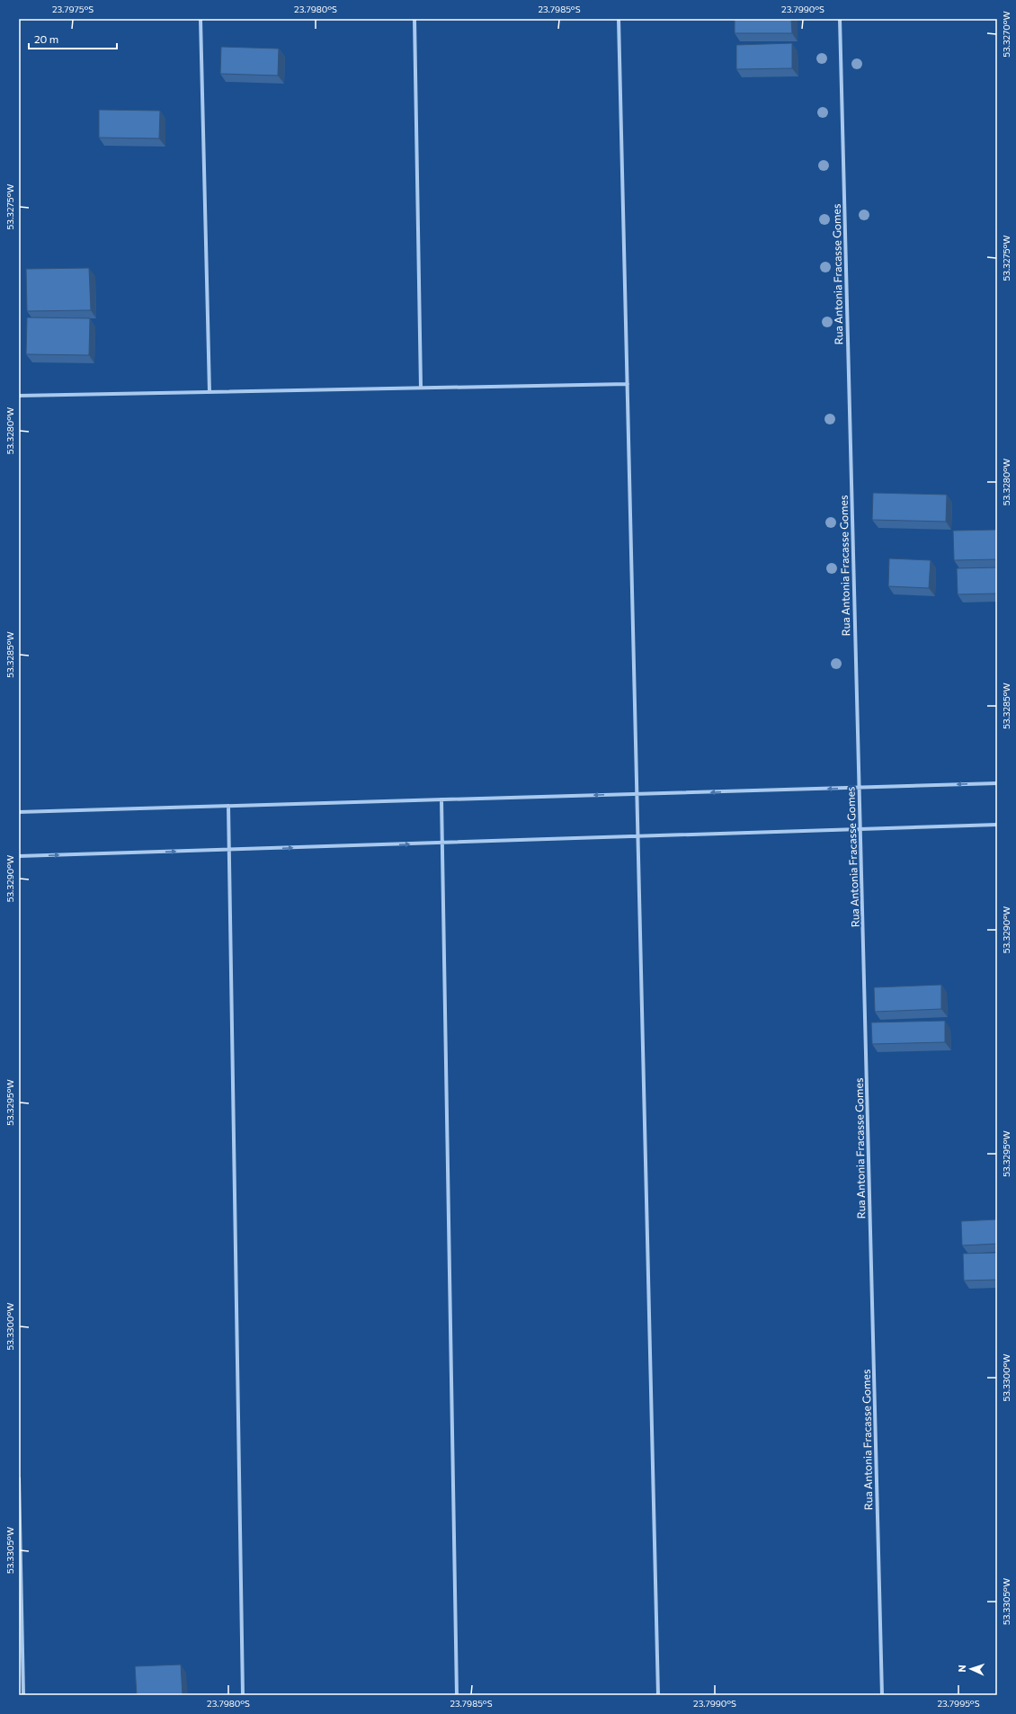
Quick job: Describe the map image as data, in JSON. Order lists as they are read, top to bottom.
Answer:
{
  "streets": {
    "street": ["Rua Antonia Fracasse Gomes"]
  },
  "scale_bar": "20 m",
  "north": "left",
  "coordinates": [
    "23.7975°S",
    "23.7980°S",
    "23.7985°S",
    "23.7990°S",
    "53.3270°W",
    "53.3275°W",
    "53.3280°W",
    "53.3285°W",
    "53.3290°W",
    "53.3295°W",
    "53.3300°W",
    "53.3305°W",
    "23.7995°S"
  ]
}
